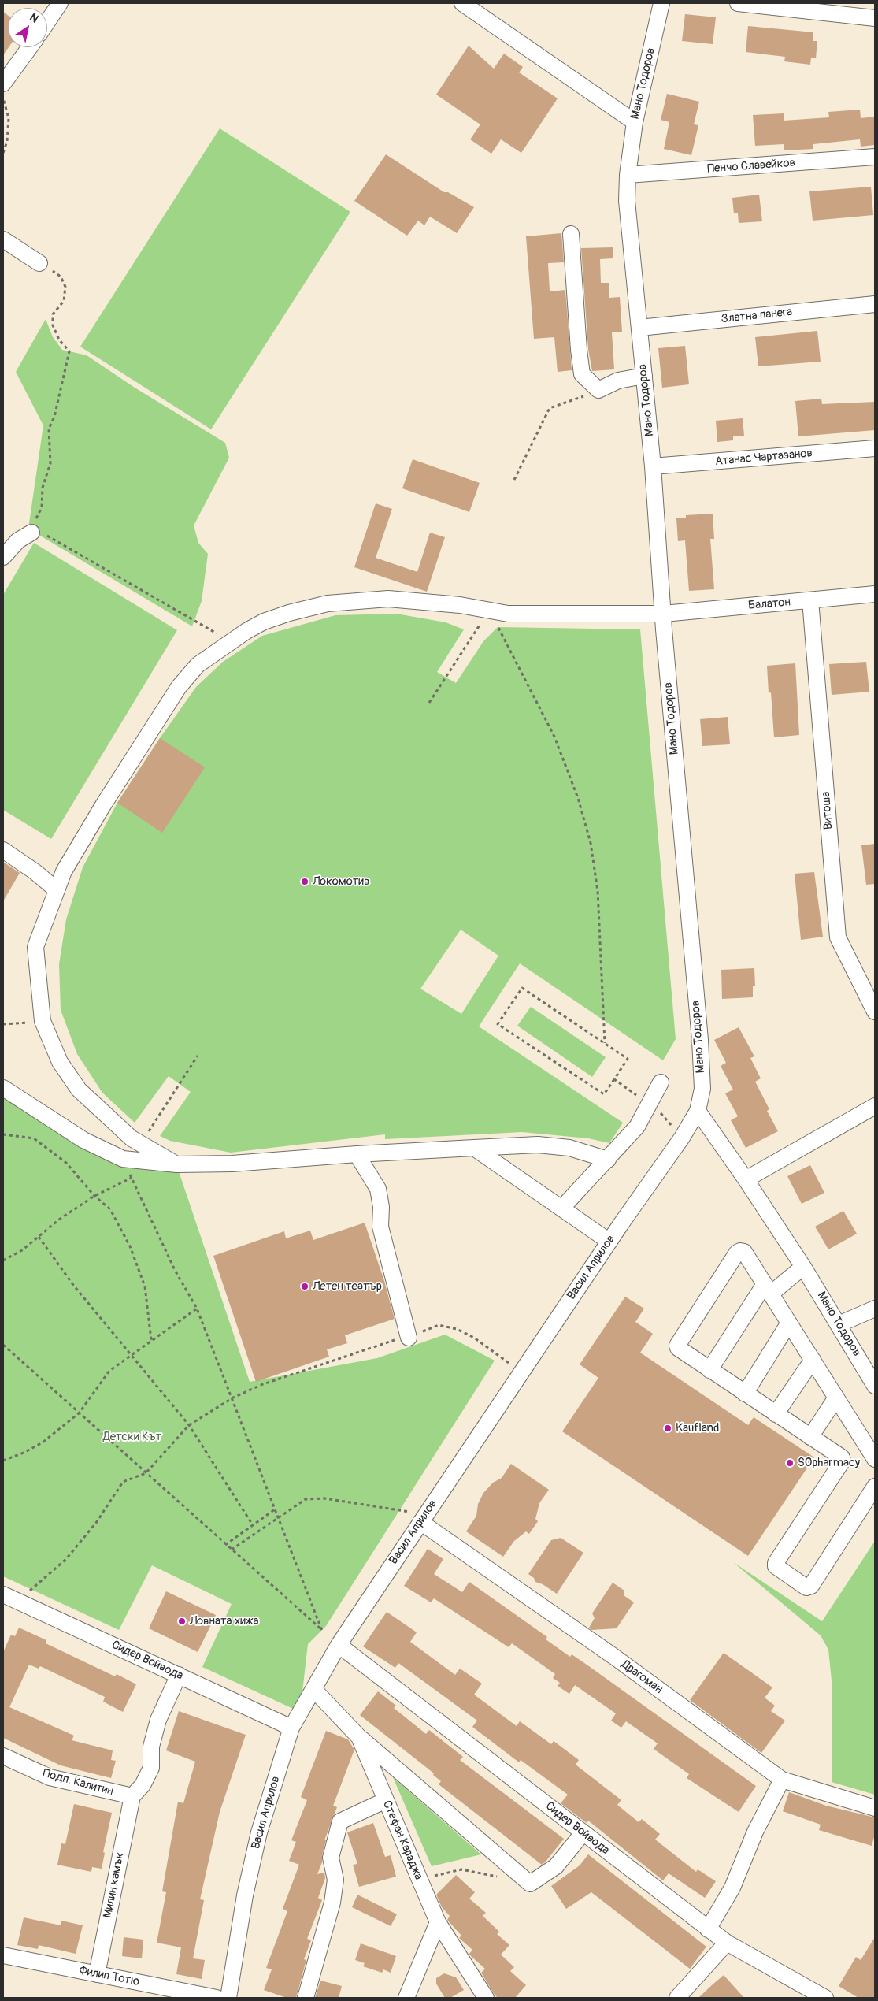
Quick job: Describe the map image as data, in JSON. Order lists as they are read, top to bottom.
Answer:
{
  "streets": {
    "street": [
      "Мано Тодоров",
      "Пенчо Славейков",
      "Златна панега",
      "Атанас Чартазанов",
      "Балатон",
      "Витоша",
      "Васил Априлов",
      "Сидер Войвода",
      "Драгоман",
      "Подп. Калитин",
      "Стефан Караджа",
      "Милин камък",
      "Филип Тотю"
    ]
  },
  "crossings": [
    ["Мано Тодоров", "Пенчо Славейков"],
    ["Мано Тодоров", "Златна панега"],
    ["Мано Тодоров", "Атанас Чартазанов"],
    ["Мано Тодоров", "Балатон"],
    ["Мано Тодоров", "Васил Априлов"],
    ["Балатон", "Витоша"],
    ["Васил Априлов", "Сидер Войвода"],
    ["Васил Априлов", "Драгоман"],
    ["Васил Априлов", "Стефан Караджа"],
    ["Подп. Калитин", "Милин камък"],
    ["Милин камък", "Филип Тотю"]
  ],
  "parks": ["Детски Кът"],
  "places": [
    "Локомотив",
    "Летен театър",
    "Kaufland",
    "SOpharmacy",
    "Ловната хижа"
  ],
  "north": "top right"
}
